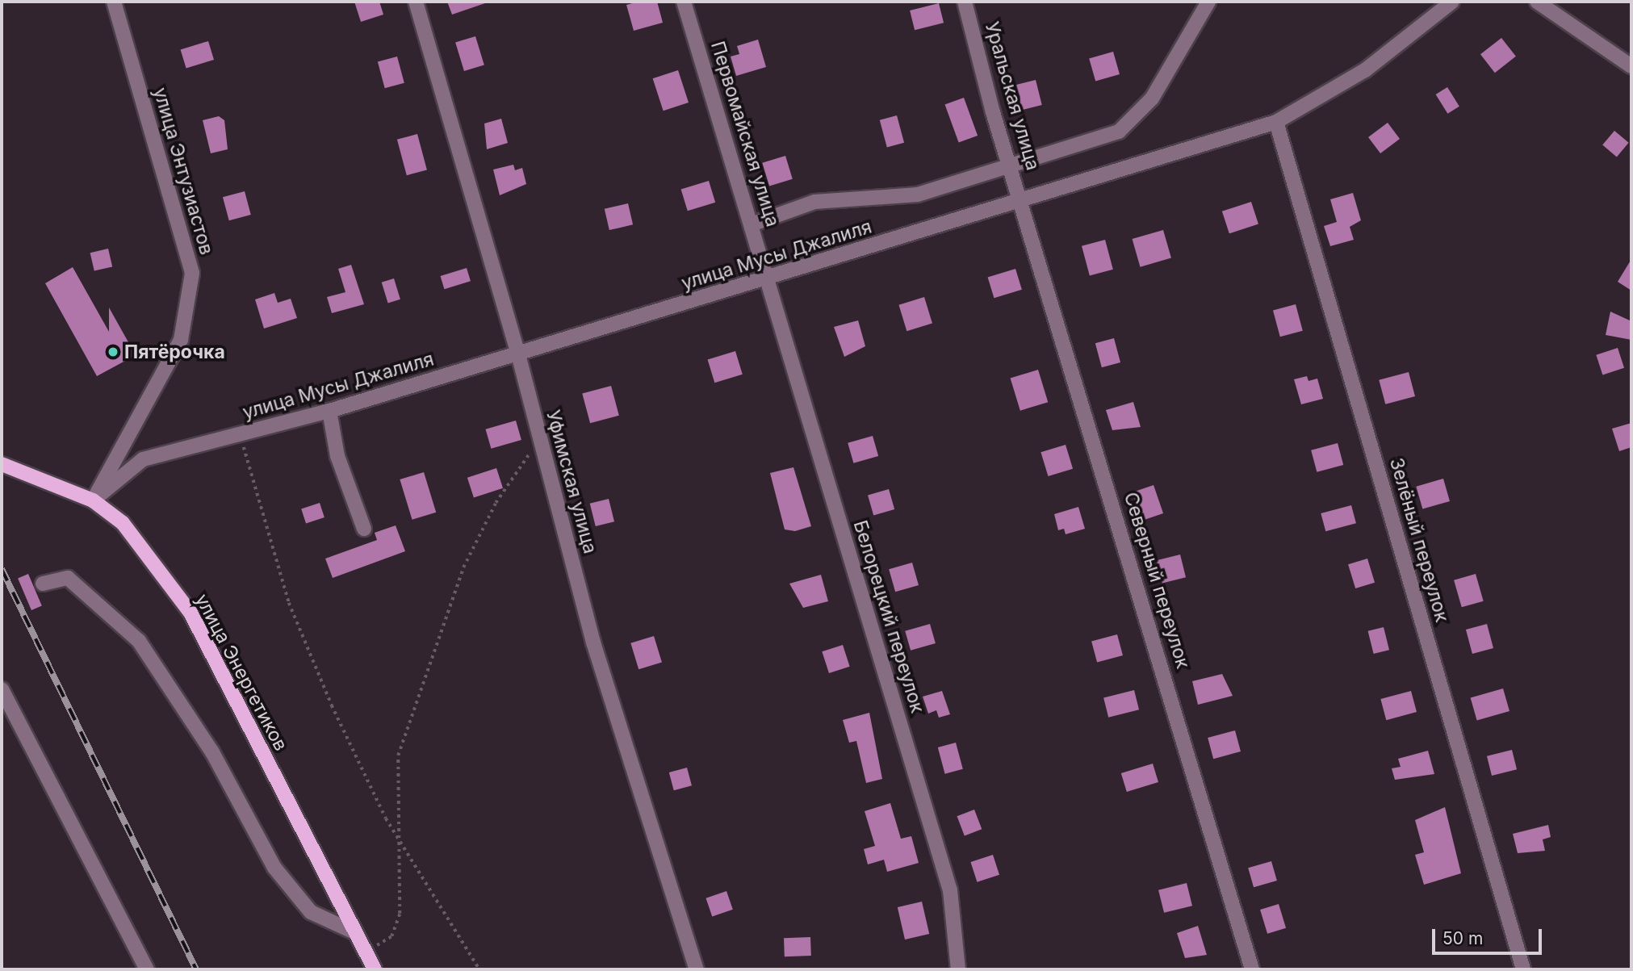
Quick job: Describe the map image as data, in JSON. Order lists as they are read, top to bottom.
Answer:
{
  "streets": {
    "main road": ["улица Энергетиков"],
    "street": [
      "Уральская улица",
      "Первомайская улица",
      "улица Энтузиастов",
      "улица Мусы Джалиля",
      "Уфимская улица",
      "Зелёный переулок",
      "Северный переулок",
      "Белорецкий переулок"
    ]
  },
  "crossings": [
    ["Уральская улица", "улица Мусы Джалиля"],
    ["Уральская улица", "Северный переулок"],
    ["Первомайская улица", "улица Мусы Джалиля"],
    ["Первомайская улица", "Белорецкий переулок"],
    ["улица Энтузиастов", "улица Мусы Джалиля"],
    ["улица Энтузиастов", "улица Энергетиков"],
    ["улица Мусы Джалиля", "Уфимская улица"],
    ["улица Мусы Джалиля", "Зелёный переулок"],
    ["улица Мусы Джалиля", "Северный переулок"],
    ["улица Мусы Джалиля", "Белорецкий переулок"],
    ["улица Мусы Джалиля", "улица Энергетиков"]
  ],
  "places": ["Пятёрочка"],
  "scale_bar": "50 m"
}
